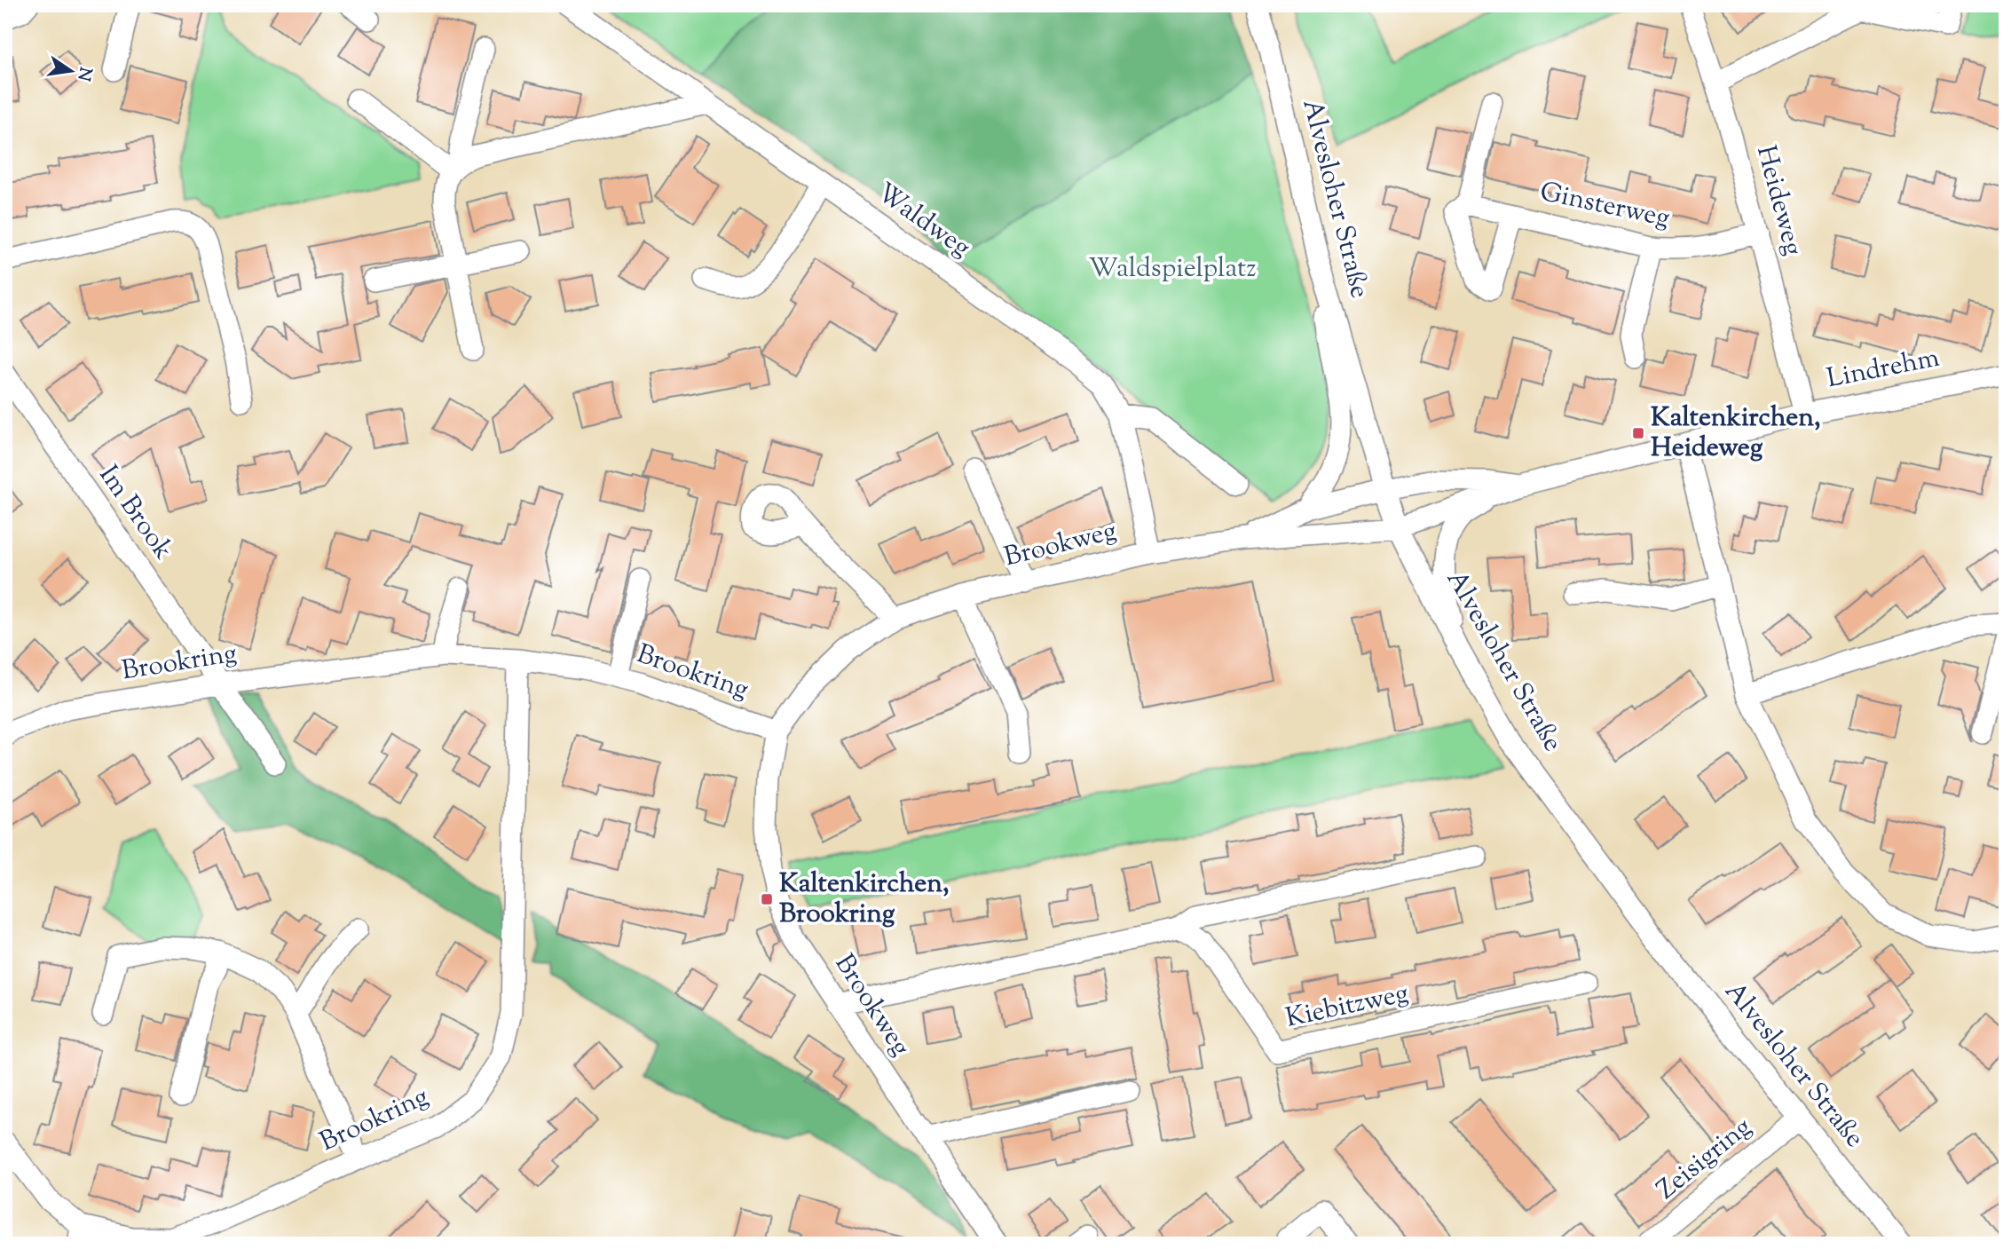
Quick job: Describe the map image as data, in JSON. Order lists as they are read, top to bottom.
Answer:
{
  "streets": {
    "street": [
      "Alvesloher Straße",
      "Heideweg",
      "Ginsterweg",
      "Waldweg",
      "Lindrehm",
      "Im Brook",
      "Brookweg",
      "Brookring",
      "Kiebitzweg",
      "Zeisigring"
    ]
  },
  "crossings": [
    ["Alvesloher Straße", "Lindrehm"],
    ["Alvesloher Straße", "Brookweg"],
    ["Alvesloher Straße", "Zeisigring"],
    ["Heideweg", "Ginsterweg"],
    ["Heideweg", "Lindrehm"],
    ["Waldweg", "Brookweg"],
    ["Lindrehm", "Brookweg"],
    ["Im Brook", "Brookring"],
    ["Brookweg", "Brookring"]
  ],
  "parks": ["Waldspielplatz"],
  "places": {
    "transit": ["Kaltenkirchen, Heideweg", "Kaltenkirchen, Brookring"]
  },
  "north": "right"
}
